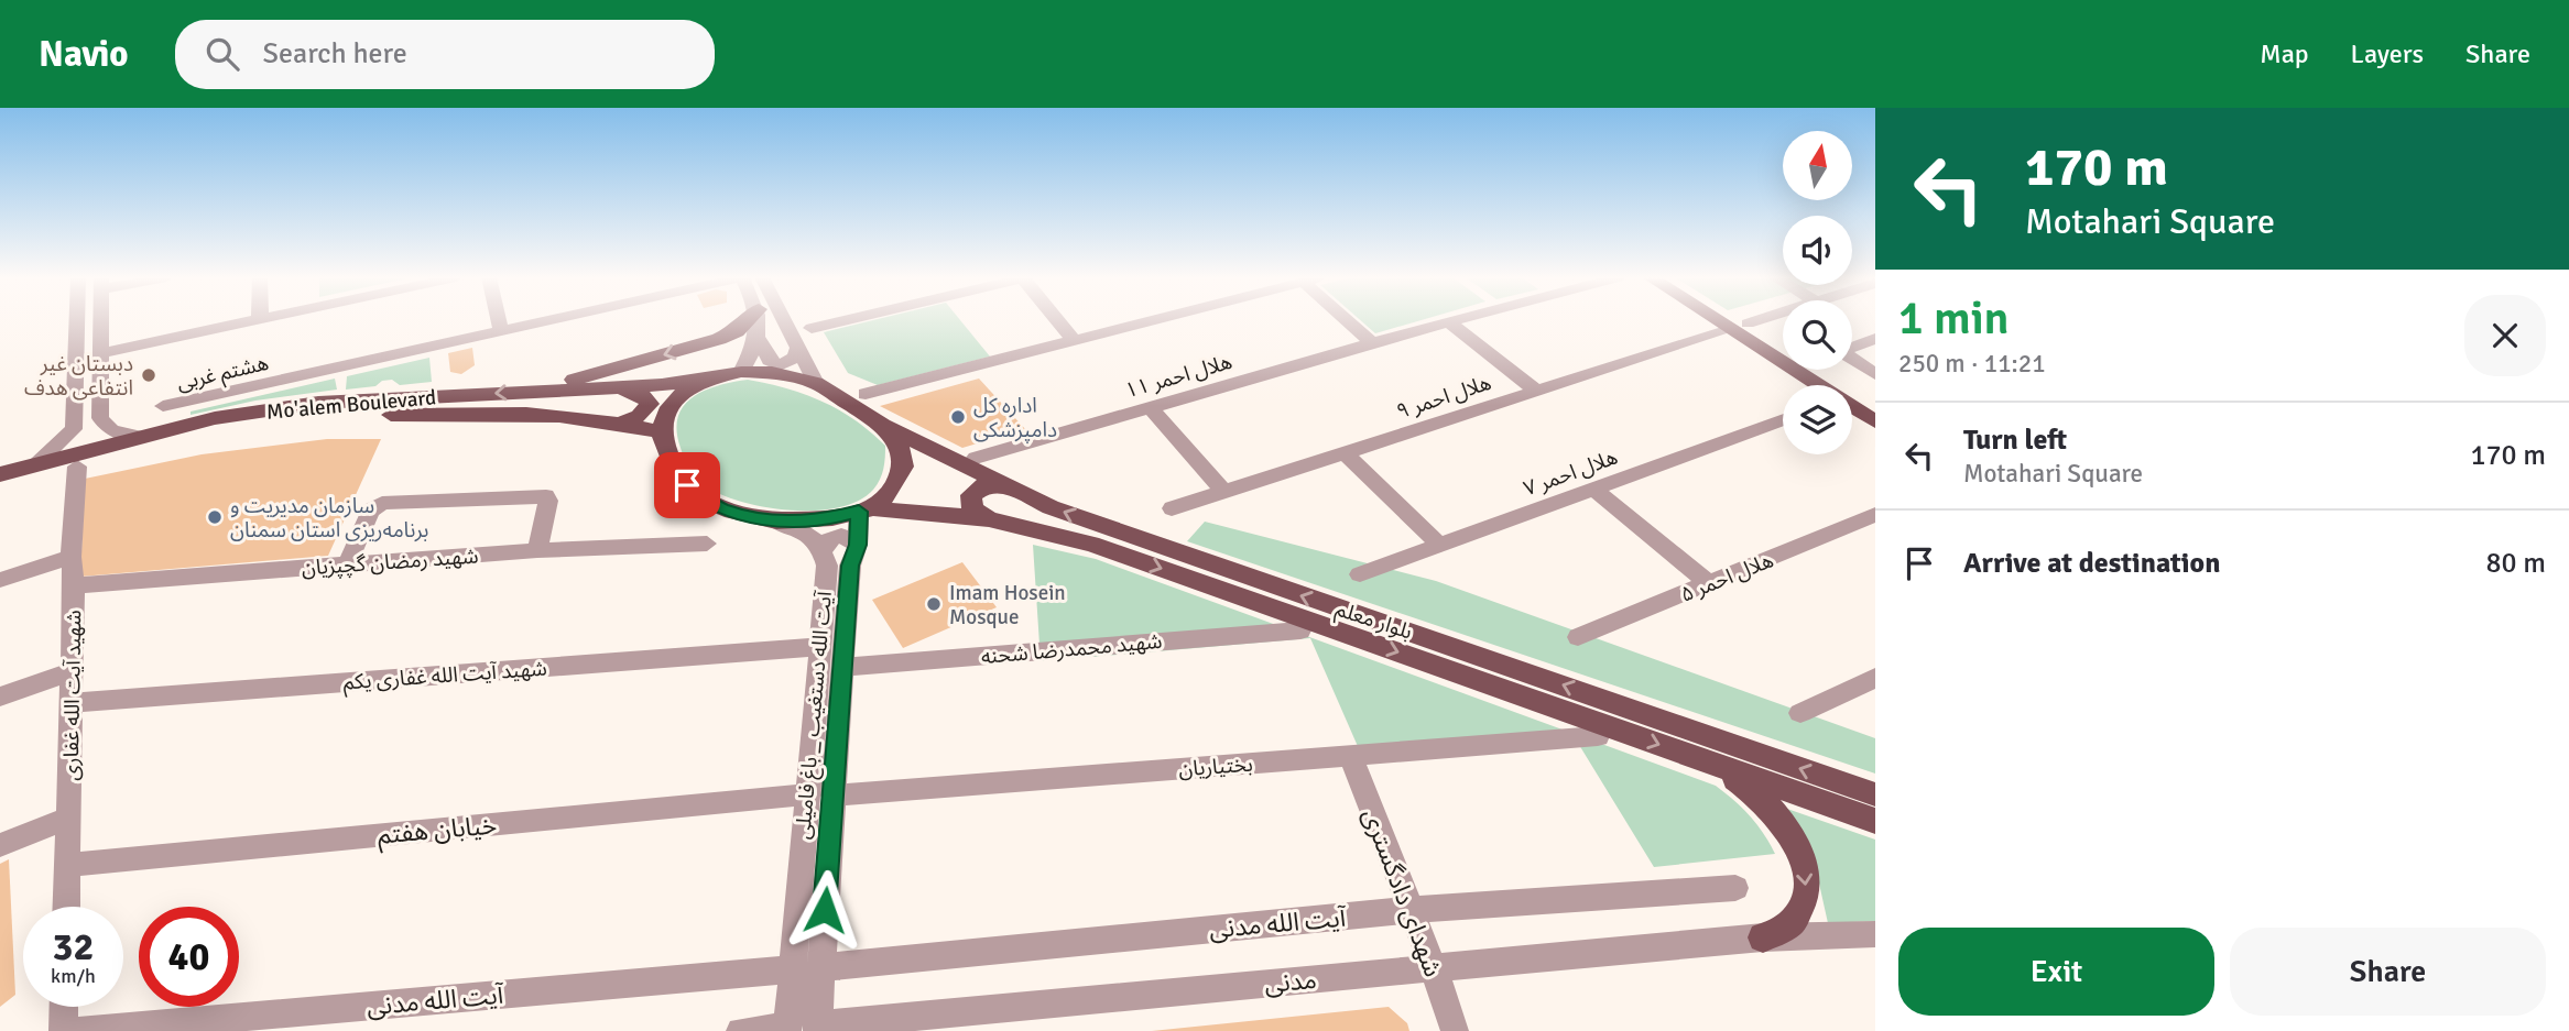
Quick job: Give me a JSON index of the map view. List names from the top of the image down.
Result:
{
  "streets": {
    "main road": ["Mo'alem Boulevard", "بلوار معلم"],
    "street": [
      "هشتم غربی",
      "هلال احمر ۱۱",
      "هلال احمر ۹",
      "هلال احمر ۷",
      "شهید رمضان گچپزیان",
      "هلال احمر ۵",
      "شهید محمدرضا شحنه",
      "شهید آیت الله غفاری یکم",
      "شهید آیت الله غفاری",
      "آیت الله دستغیب _ باغ فامیلی",
      "بختیاریان",
      "خیابان هفتم",
      "شهدای دادگستری",
      "آیت الله مدنی",
      "مدنی"
    ]
  },
  "crossings": [
    ["Mo'alem Boulevard", "بلوار معلم"],
    ["Mo'alem Boulevard", "شهید آیت الله غفاری"],
    ["Mo'alem Boulevard", "آیت الله دستغیب _ باغ فامیلی"],
    ["شهید رمضان گچپزیان", "شهید آیت الله غفاری"],
    ["بلوار معلم", "آیت الله دستغیب _ باغ فامیلی"],
    ["شهید محمدرضا شحنه", "آیت الله دستغیب _ باغ فامیلی"],
    ["شهید آیت الله غفاری یکم", "شهید آیت الله غفاری"],
    ["شهید آیت الله غفاری یکم", "آیت الله دستغیب _ باغ فامیلی"],
    ["شهید آیت الله غفاری", "خیابان هفتم"],
    ["آیت الله دستغیب _ باغ فامیلی", "بختیاریان"],
    ["آیت الله دستغیب _ باغ فامیلی", "خیابان هفتم"],
    ["آیت الله دستغیب _ باغ فامیلی", "آیت الله مدنی"],
    ["آیت الله دستغیب _ باغ فامیلی", "مدنی"],
    ["بختیاریان", "شهدای دادگستری"],
    ["شهدای دادگستری", "آیت الله مدنی"],
    ["شهدای دادگستری", "مدنی"]
  ],
  "places": [
    "دبستان غیر انتفاعی هدف",
    "اداره کل دامپزشکی",
    "سازمان مدیریت و برنامه‌ریزی استان سمنان",
    "Imam Hosein Mosque"
  ],
  "north": "top",
  "page": {
    "header": "Navio",
    "search": "Search here",
    "nav": ["Map", "Layers", "Share"],
    "turn": ["170 m", "Motahari Square"],
    "heading": ["1 min", "250 m · 11:21"],
    "list": [
      {
        "name": "Turn left",
        "note": "Motahari Square",
        "value": "170 m"
      },
      {
        "name": "Arrive at destination",
        "value": "80 m"
      }
    ],
    "speed": "32 km/h",
    "limit": "40",
    "buttons": ["Exit", "Share"]
  }
}
